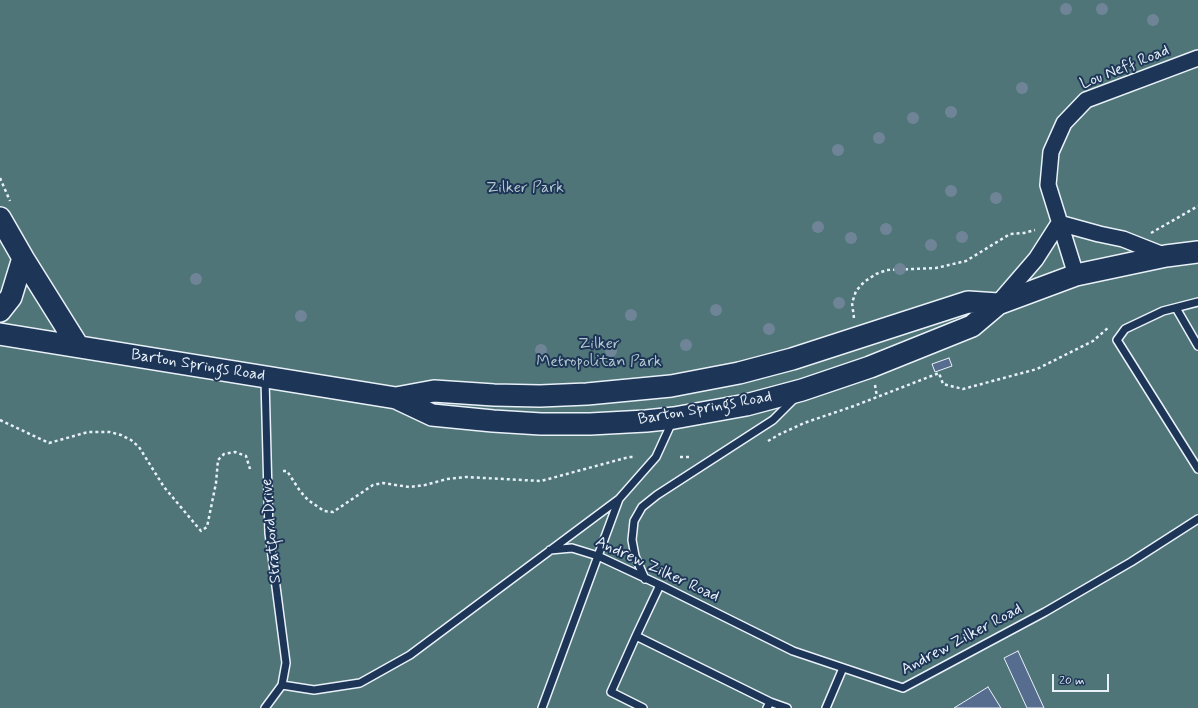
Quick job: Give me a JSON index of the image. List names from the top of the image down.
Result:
{
  "streets": {
    "main road": ["Barton Springs Road"],
    "street": ["Lou Neff Road"],
    "lane": ["Stratford Drive", "Andrew Zilker Road"]
  },
  "crossings": [
    ["Lou Neff Road", "Barton Springs Road"],
    ["Barton Springs Road", "Stratford Drive"],
    ["Stratford Drive", "Andrew Zilker Road"]
  ],
  "parks": ["Zilker Park", "Zilker Metropolitan Park"],
  "scale_bar": "20 m"
}
